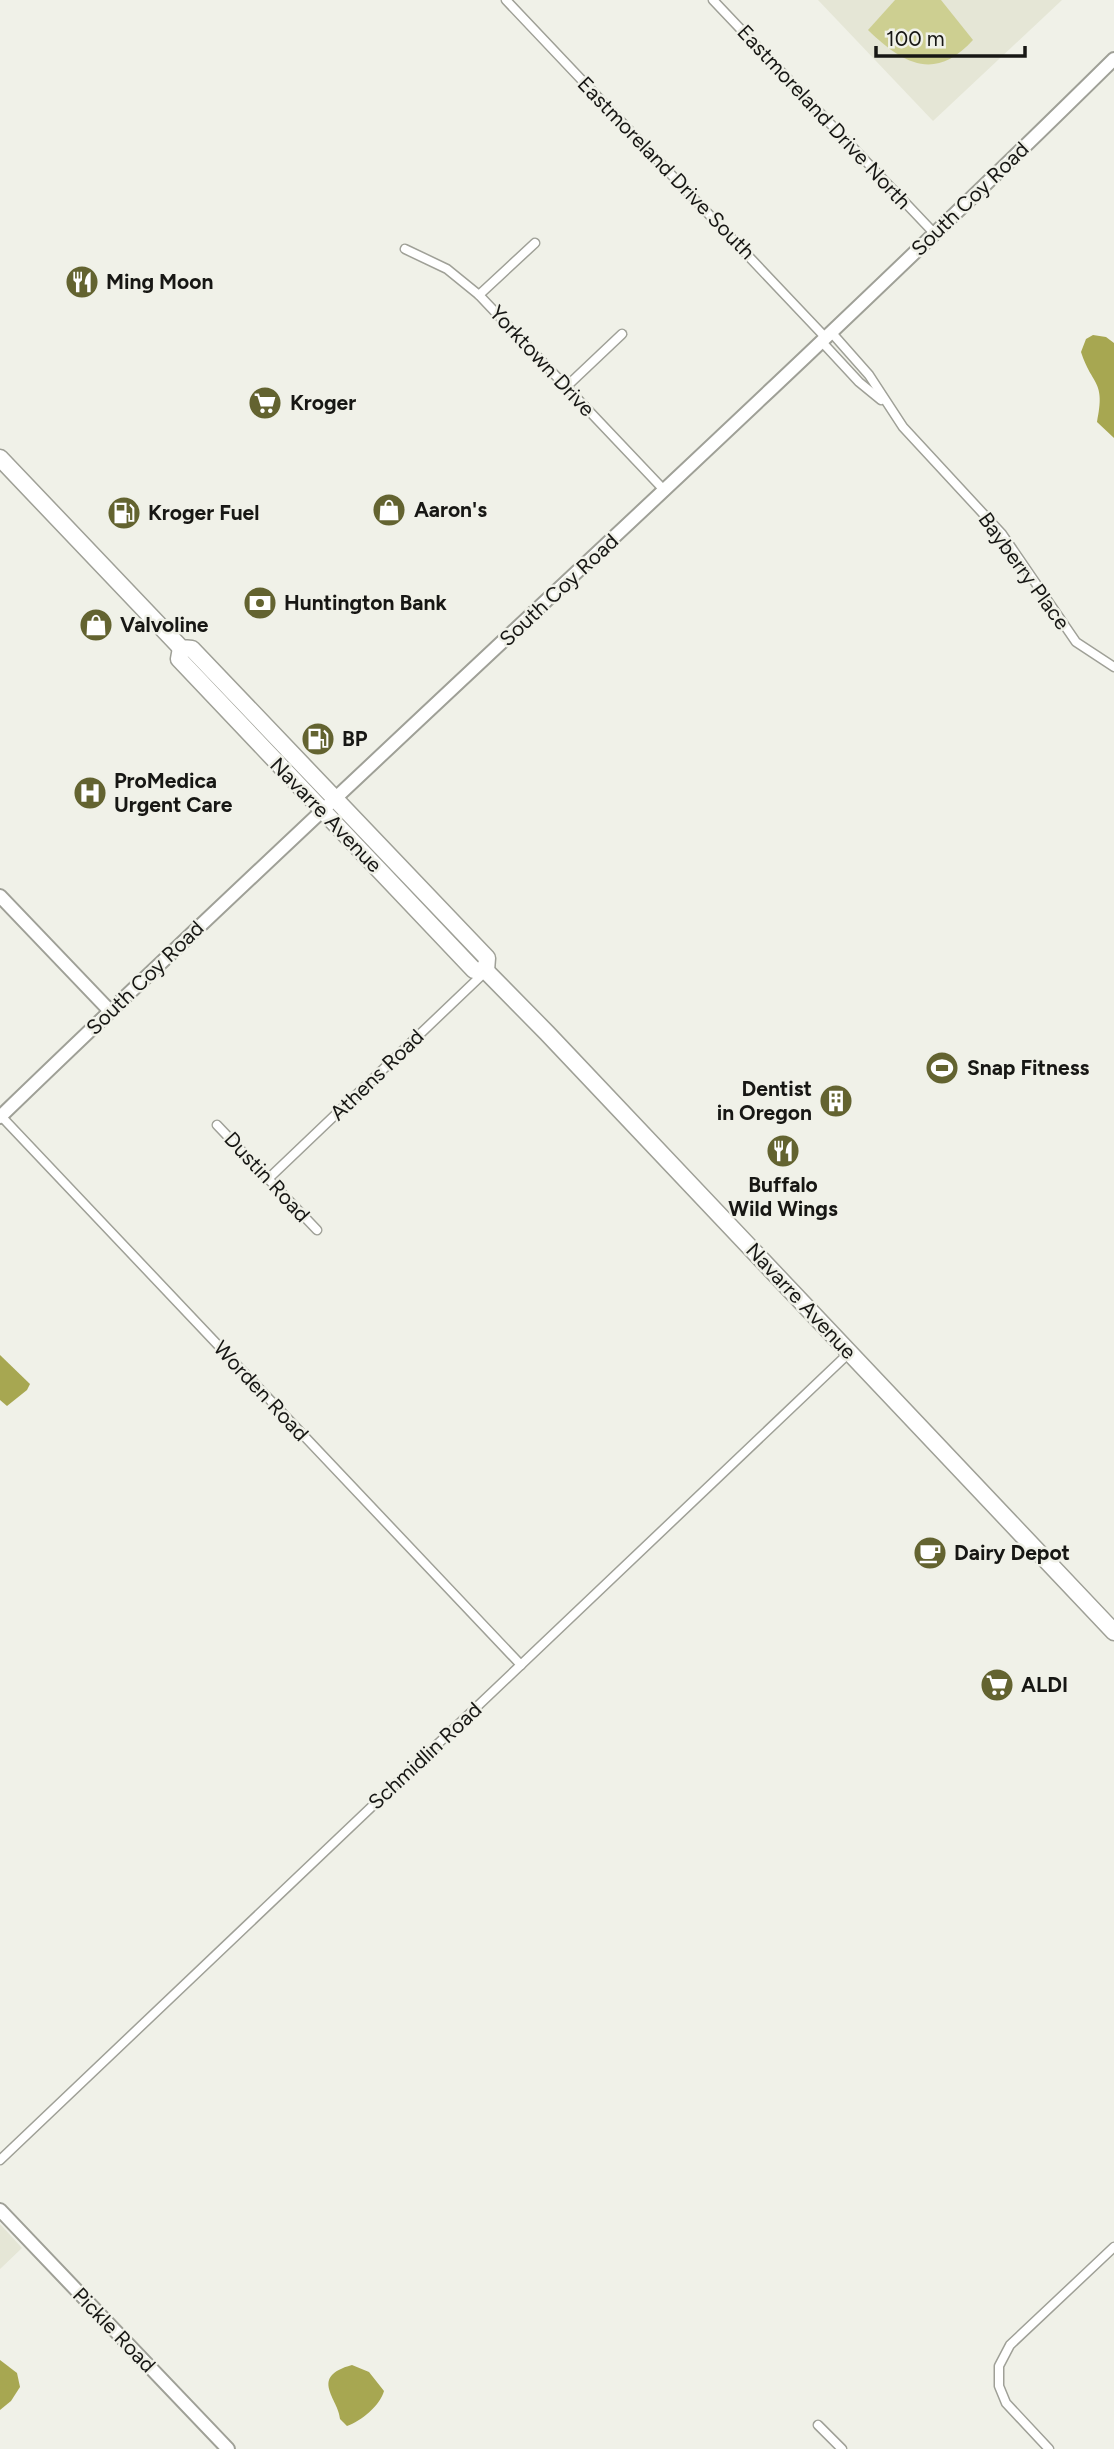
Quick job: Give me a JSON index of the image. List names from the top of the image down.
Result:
{
  "streets": {
    "highway": ["Navarre Avenue"],
    "street": [
      "Eastmoreland Drive North",
      "Eastmoreland Drive South",
      "South Coy Road",
      "Yorktown Drive",
      "Bayberry Place",
      "Athens Road",
      "Dustin Road",
      "Worden Road",
      "Schmidlin Road",
      "Pickle Road"
    ]
  },
  "crossings": [
    ["Eastmoreland Drive North", "South Coy Road"],
    ["Eastmoreland Drive South", "South Coy Road"],
    ["Eastmoreland Drive South", "Bayberry Place"],
    ["South Coy Road", "Yorktown Drive"],
    ["South Coy Road", "Bayberry Place"],
    ["South Coy Road", "Navarre Avenue"],
    ["South Coy Road", "Worden Road"],
    ["Navarre Avenue", "Athens Road"],
    ["Navarre Avenue", "Schmidlin Road"],
    ["Athens Road", "Dustin Road"],
    ["Worden Road", "Schmidlin Road"]
  ],
  "places": {
    "restaurant": ["Ming Moon", "Buffalo Wild Wings"],
    "supermarket": ["Kroger", "ALDI"],
    "shop": ["Aaron's", "Valvoline"],
    "fuel station": ["Kroger Fuel", "BP"],
    "bank": ["Huntington Bank"],
    "hospital": ["ProMedica Urgent Care"],
    "sports": ["Snap Fitness"],
    "building": ["Dentist in Oregon"],
    "cafe": ["Dairy Depot"]
  },
  "scale_bar": "100 m"
}
